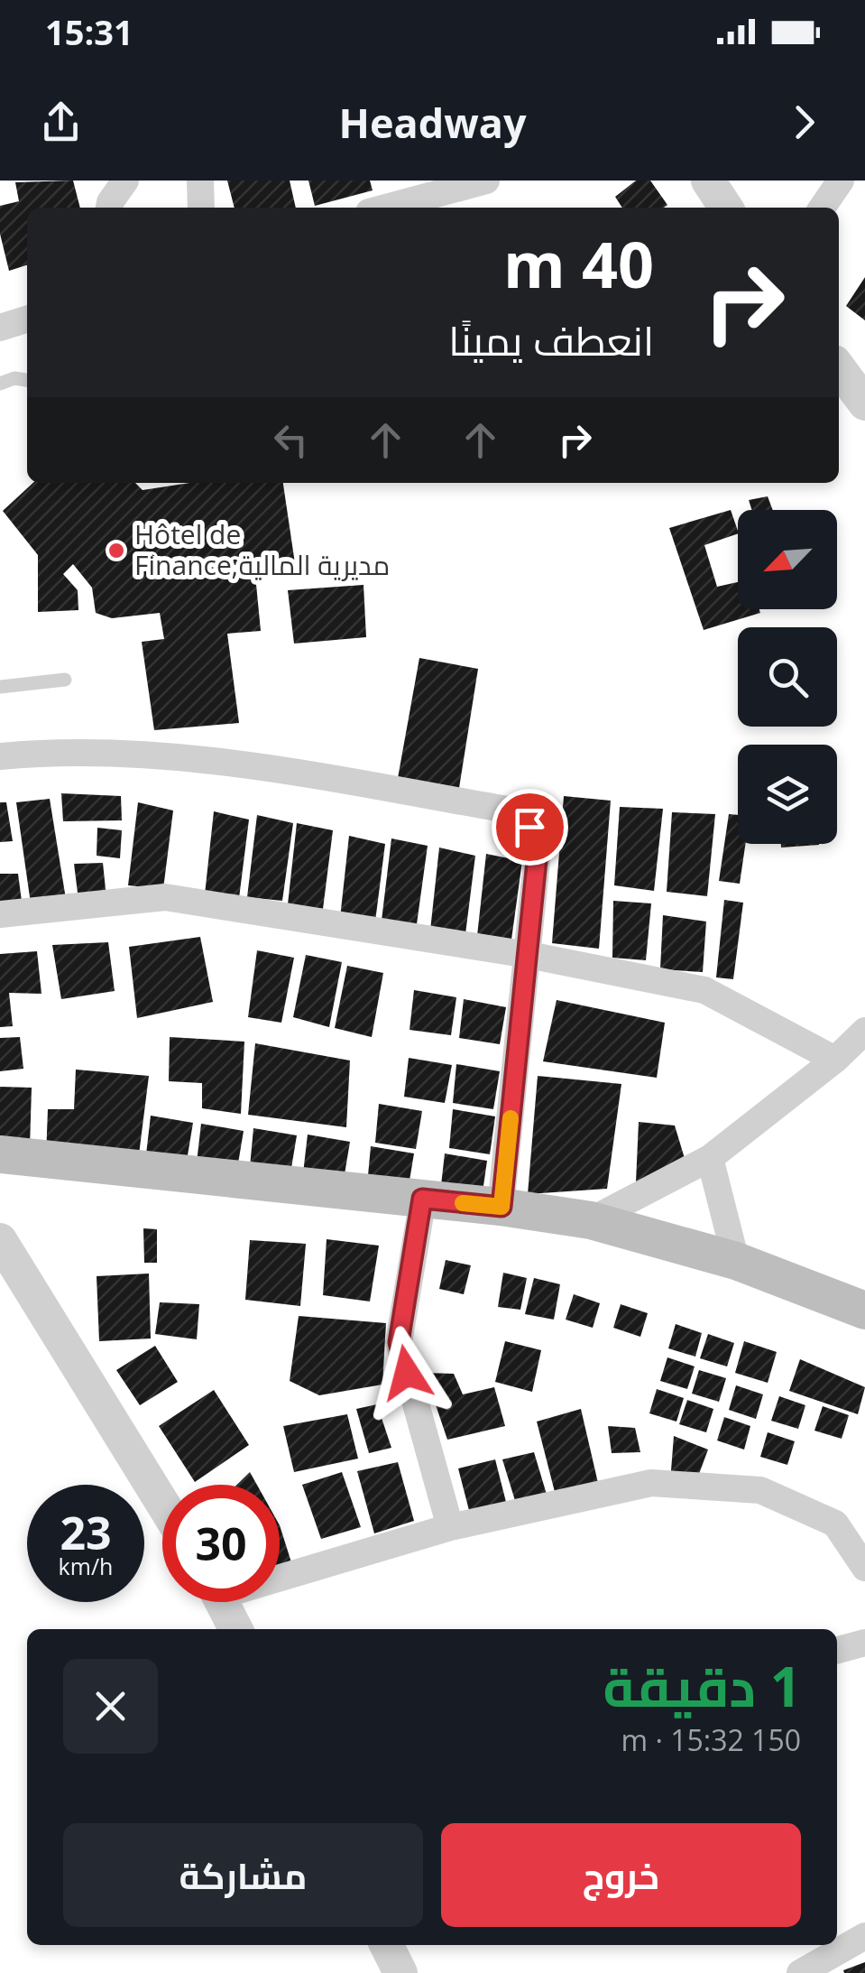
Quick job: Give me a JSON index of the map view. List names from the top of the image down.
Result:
{
  "places": ["Hôtel de Finance;مديرية المالية"],
  "north": "bottom left",
  "page": {
    "status": "15:31",
    "header": "Headway",
    "turn": ["40 m", "انعطف يمينًا"],
    "speed": "23 km/h",
    "limit": "30",
    "heading": ["1 دقيقة", "150 m · 15:32"],
    "buttons": ["خروج", "مشاركة"]
  }
}
